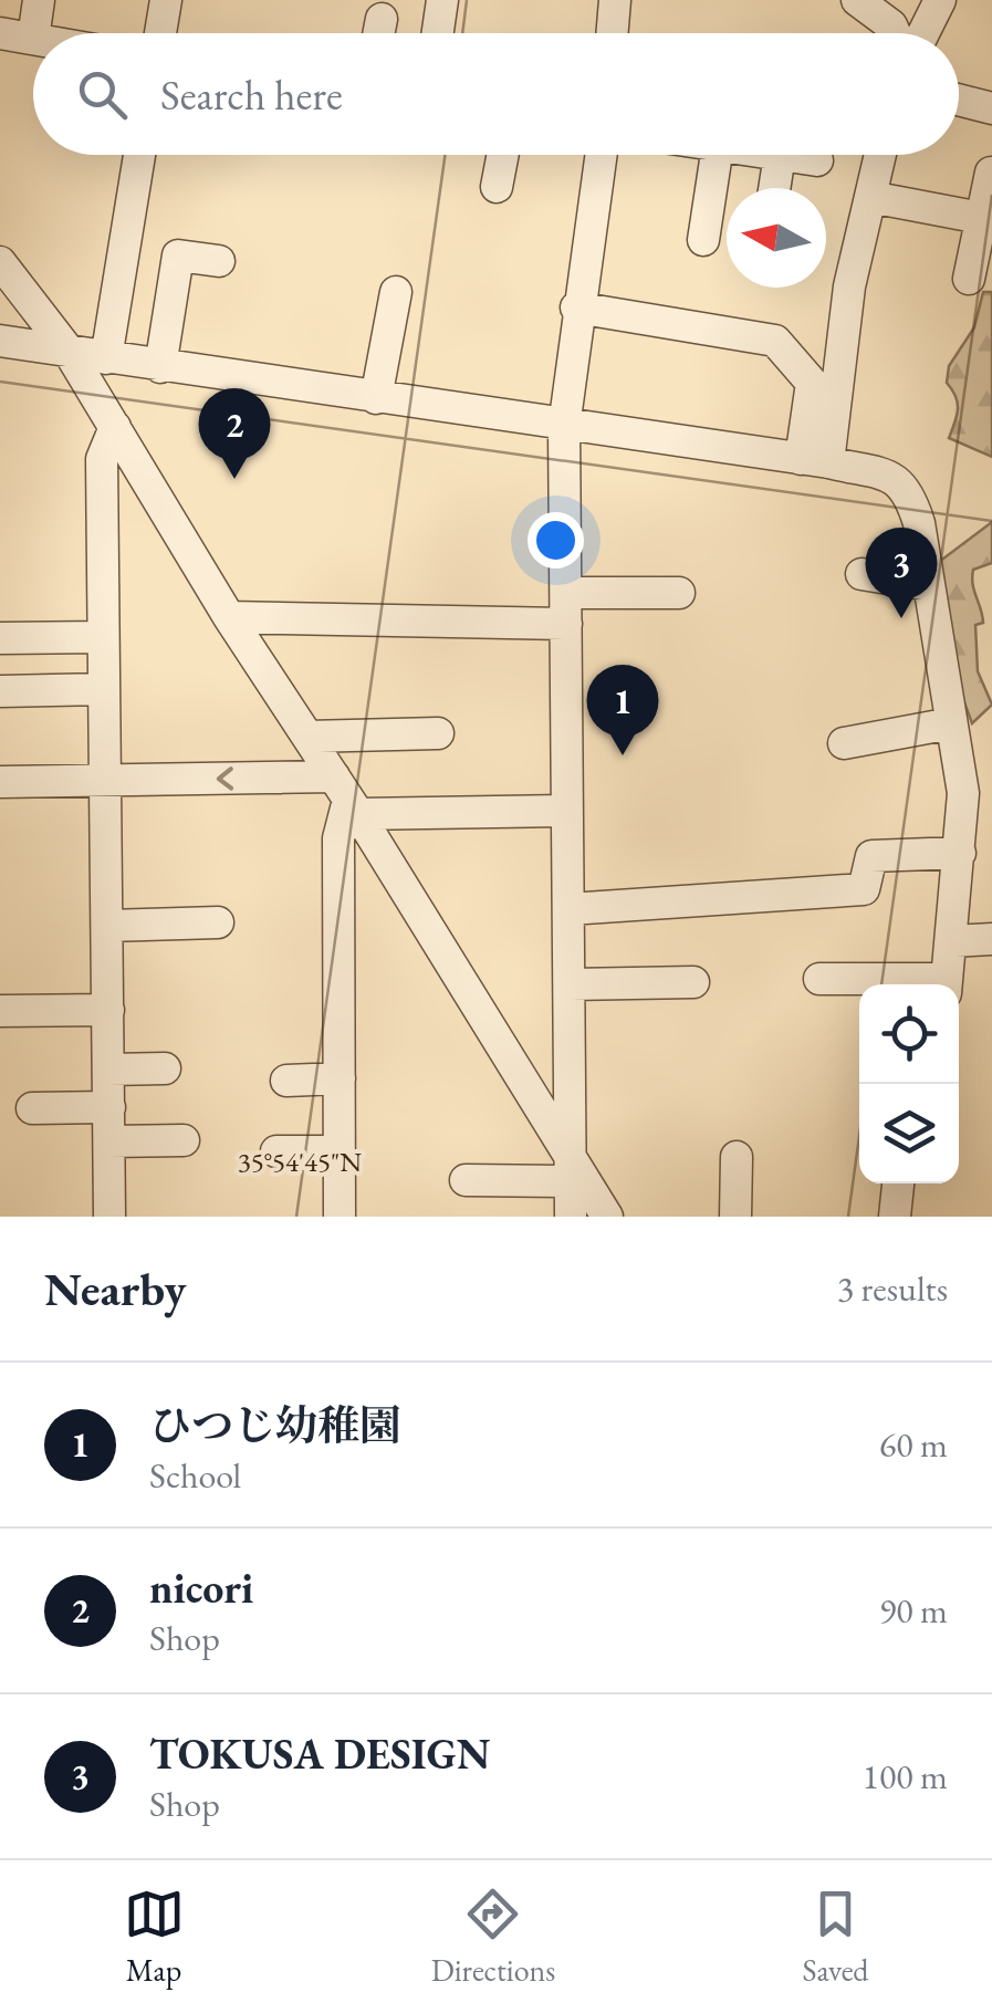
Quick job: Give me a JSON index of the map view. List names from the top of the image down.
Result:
{
  "north": "left",
  "page": {
    "search": "Search here",
    "pins": ["2", "3", "1"],
    "heading": ["Nearby", "3 results"],
    "list": [
      {
        "mark": "1",
        "name": "ひつじ幼稚園",
        "note": "School",
        "value": "60 m"
      },
      {
        "mark": "2",
        "name": "nicori",
        "note": "Shop",
        "value": "90 m"
      },
      {
        "mark": "3",
        "name": "TOKUSA DESIGN",
        "note": "Shop",
        "value": "100 m"
      }
    ],
    "nav": ["Map", "Directions", "Saved"]
  },
  "coordinates": ["35°54'45\"N"]
}
